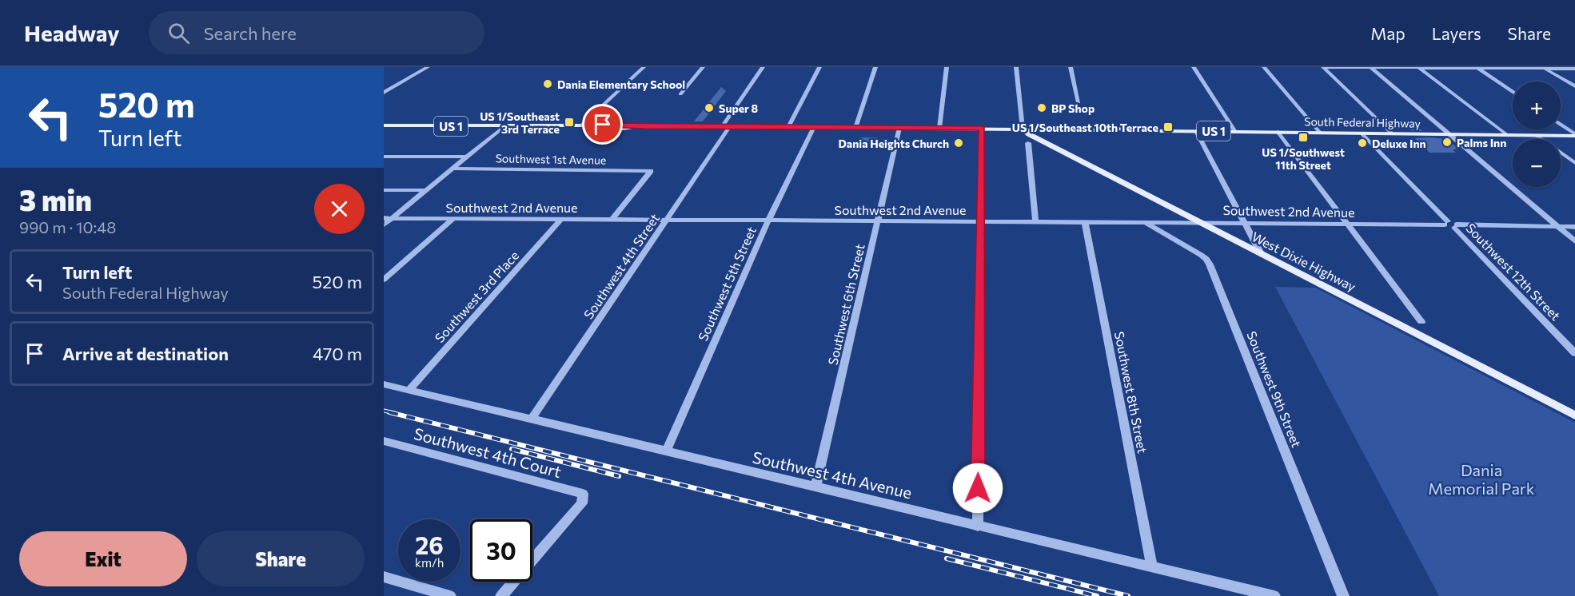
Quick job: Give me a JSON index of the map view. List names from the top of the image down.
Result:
{
  "streets": {
    "main road": ["South Federal Highway", "US 1", "West Dixie Highway"],
    "street": [
      "Southwest 1st Avenue",
      "Southwest 2nd Avenue",
      "Southwest 4th Street",
      "Southwest 12th Street",
      "Southwest 5th Street",
      "Southwest 3rd Place",
      "Southwest 6th Street",
      "Southwest 9th Street",
      "Southwest 8th Street",
      "Southwest 4th Court",
      "Southwest 4th Avenue"
    ]
  },
  "crossings": [
    ["South Federal Highway", "West Dixie Highway"],
    ["South Federal Highway", "Southwest 4th Street"],
    ["South Federal Highway", "Southwest 12th Street"],
    ["South Federal Highway", "Southwest 5th Street"],
    ["South Federal Highway", "Southwest 6th Street"],
    ["Southwest 1st Avenue", "Southwest 2nd Avenue"],
    ["Southwest 2nd Avenue", "West Dixie Highway"],
    ["Southwest 2nd Avenue", "Southwest 4th Street"],
    ["Southwest 2nd Avenue", "Southwest 12th Street"],
    ["Southwest 2nd Avenue", "Southwest 5th Street"],
    ["Southwest 2nd Avenue", "Southwest 3rd Place"],
    ["Southwest 2nd Avenue", "Southwest 6th Street"],
    ["Southwest 2nd Avenue", "Southwest 9th Street"],
    ["Southwest 2nd Avenue", "Southwest 8th Street"],
    ["Southwest 4th Street", "Southwest 4th Avenue"],
    ["Southwest 5th Street", "Southwest 4th Avenue"],
    ["Southwest 3rd Place", "Southwest 4th Avenue"],
    ["Southwest 6th Street", "Southwest 4th Avenue"],
    ["Southwest 8th Street", "Southwest 4th Avenue"]
  ],
  "parks": ["Dania Memorial Park"],
  "places": {
    "other": [
      "Dania Elementary School",
      "Super 8",
      "BP Shop",
      "Palms Inn",
      "Dania Heights Church",
      "Deluxe Inn"
    ],
    "transit": ["US 1/Southeast 3rd Terrace", "US 1/Southeast 10th Terrace", "US 1/Southwest 11th Street"]
  },
  "page": {
    "header": "Headway",
    "search": "Search here",
    "nav": ["Map", "Layers", "Share"],
    "turn": ["520 m", "Turn left"],
    "map_buttons": ["+", "−"],
    "heading": ["3 min", "990 m · 10:48"],
    "list": [
      {
        "name": "Turn left",
        "note": "South Federal Highway",
        "value": "520 m"
      },
      {
        "name": "Arrive at destination",
        "value": "470 m"
      }
    ],
    "speed": "26 km/h",
    "limit": "30",
    "buttons": ["Exit", "Share"]
  }
}
